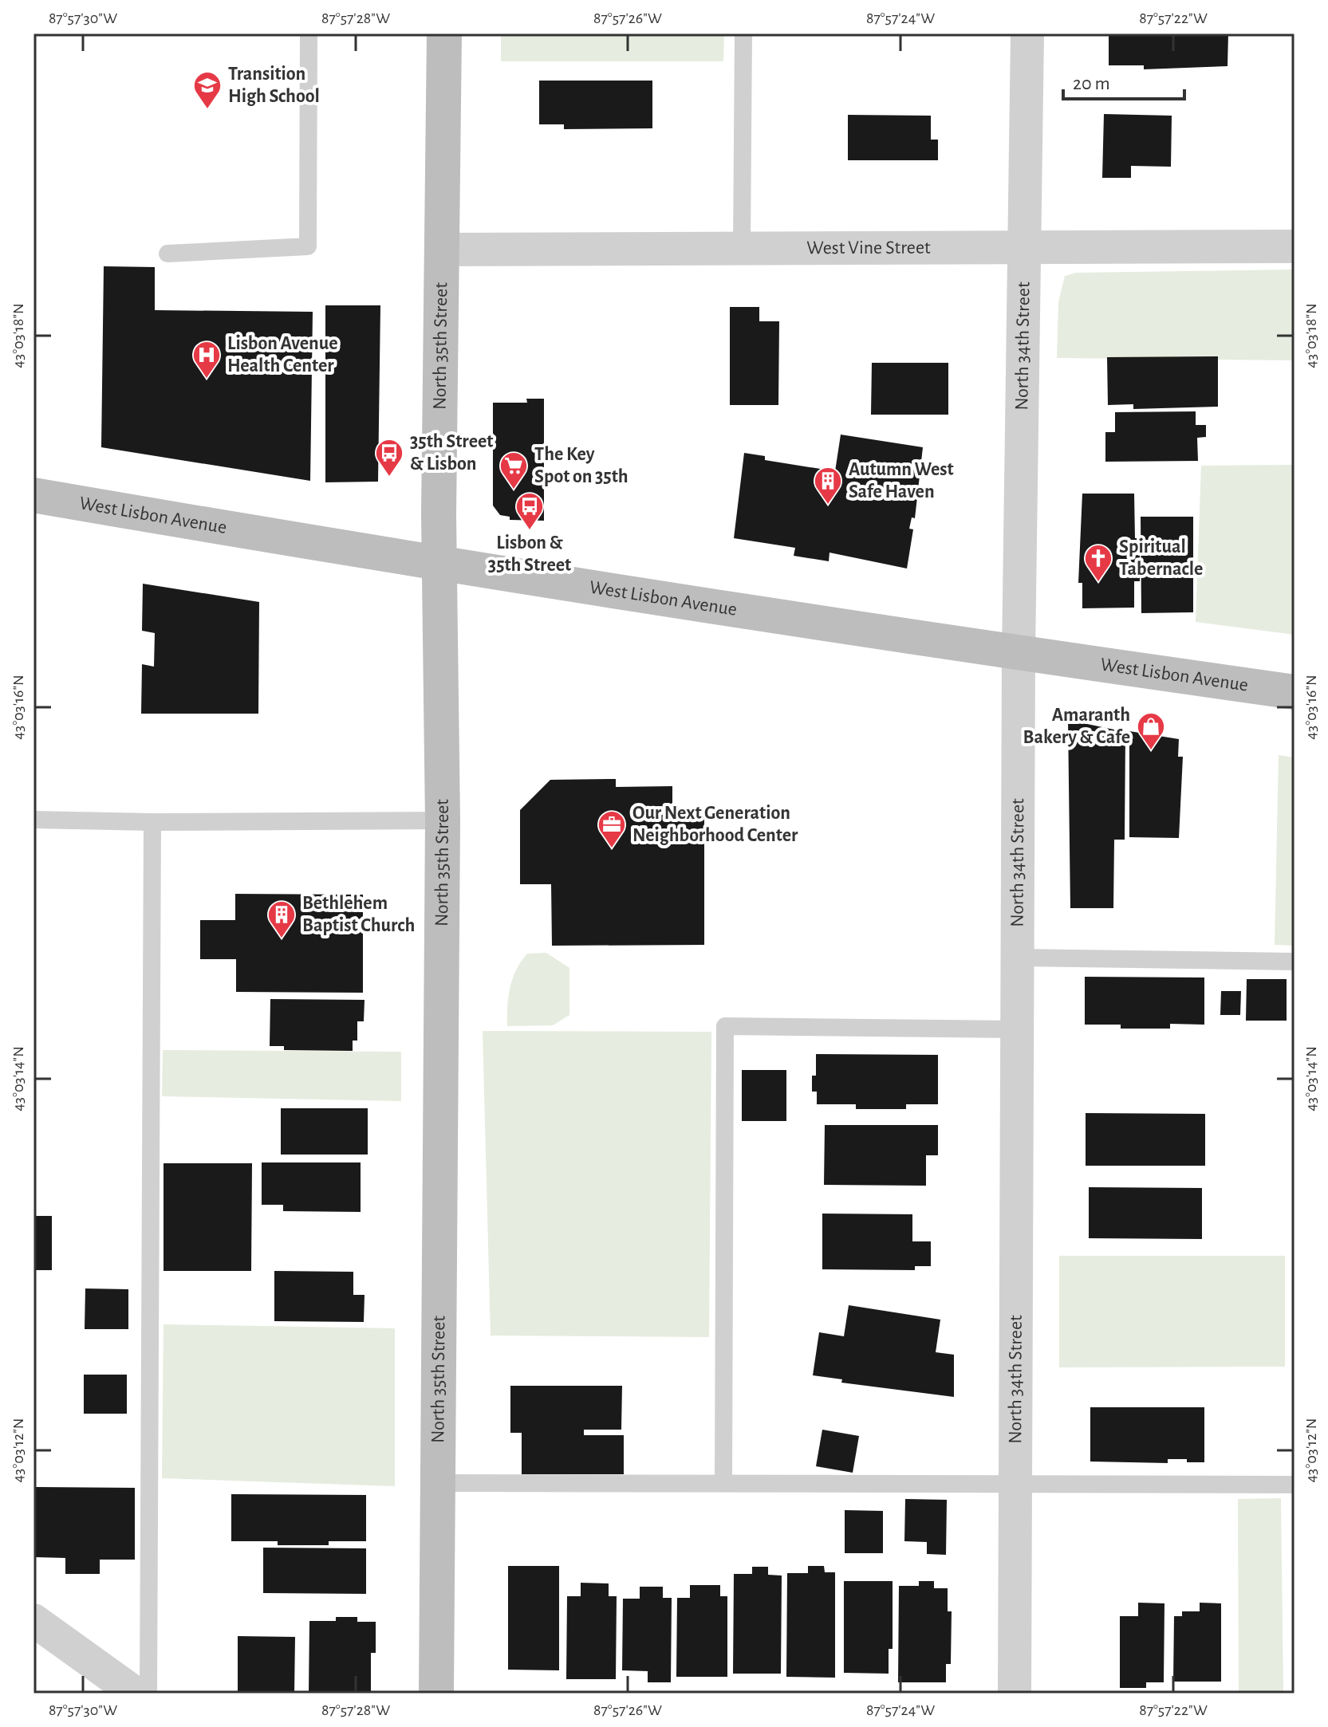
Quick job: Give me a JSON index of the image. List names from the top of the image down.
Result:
{
  "streets": {
    "main road": ["North 35th Street", "West Lisbon Avenue"],
    "street": ["West Vine Street", "North 34th Street"]
  },
  "crossings": [
    ["West Vine Street", "North 35th Street"],
    ["West Vine Street", "North 34th Street"],
    ["North 35th Street", "West Lisbon Avenue"],
    ["North 34th Street", "West Lisbon Avenue"]
  ],
  "places": {
    "school or university": ["Transition High School"],
    "hospital": ["Lisbon Avenue Health Center"],
    "bus stop": ["35th Street & Lisbon", "Lisbon & 35th Street"],
    "supermarket": ["The Key Spot on 35th"],
    "building": ["Autumn West Safe Haven", "Bethlehem Baptist Church"],
    "church": ["Spiritual Tabernacle"],
    "shop": ["Amaranth Bakery & Cafe"],
    "office": ["Our Next Generation Neighborhood Center"]
  },
  "scale_bar": "20 m",
  "coordinates": [
    "87°57'30\"W",
    "87°57'28\"W",
    "87°57'26\"W",
    "87°57'24\"W",
    "87°57'22\"W",
    "43°03'18\"N",
    "43°03'16\"N",
    "43°03'14\"N",
    "43°03'12\"N"
  ]
}
